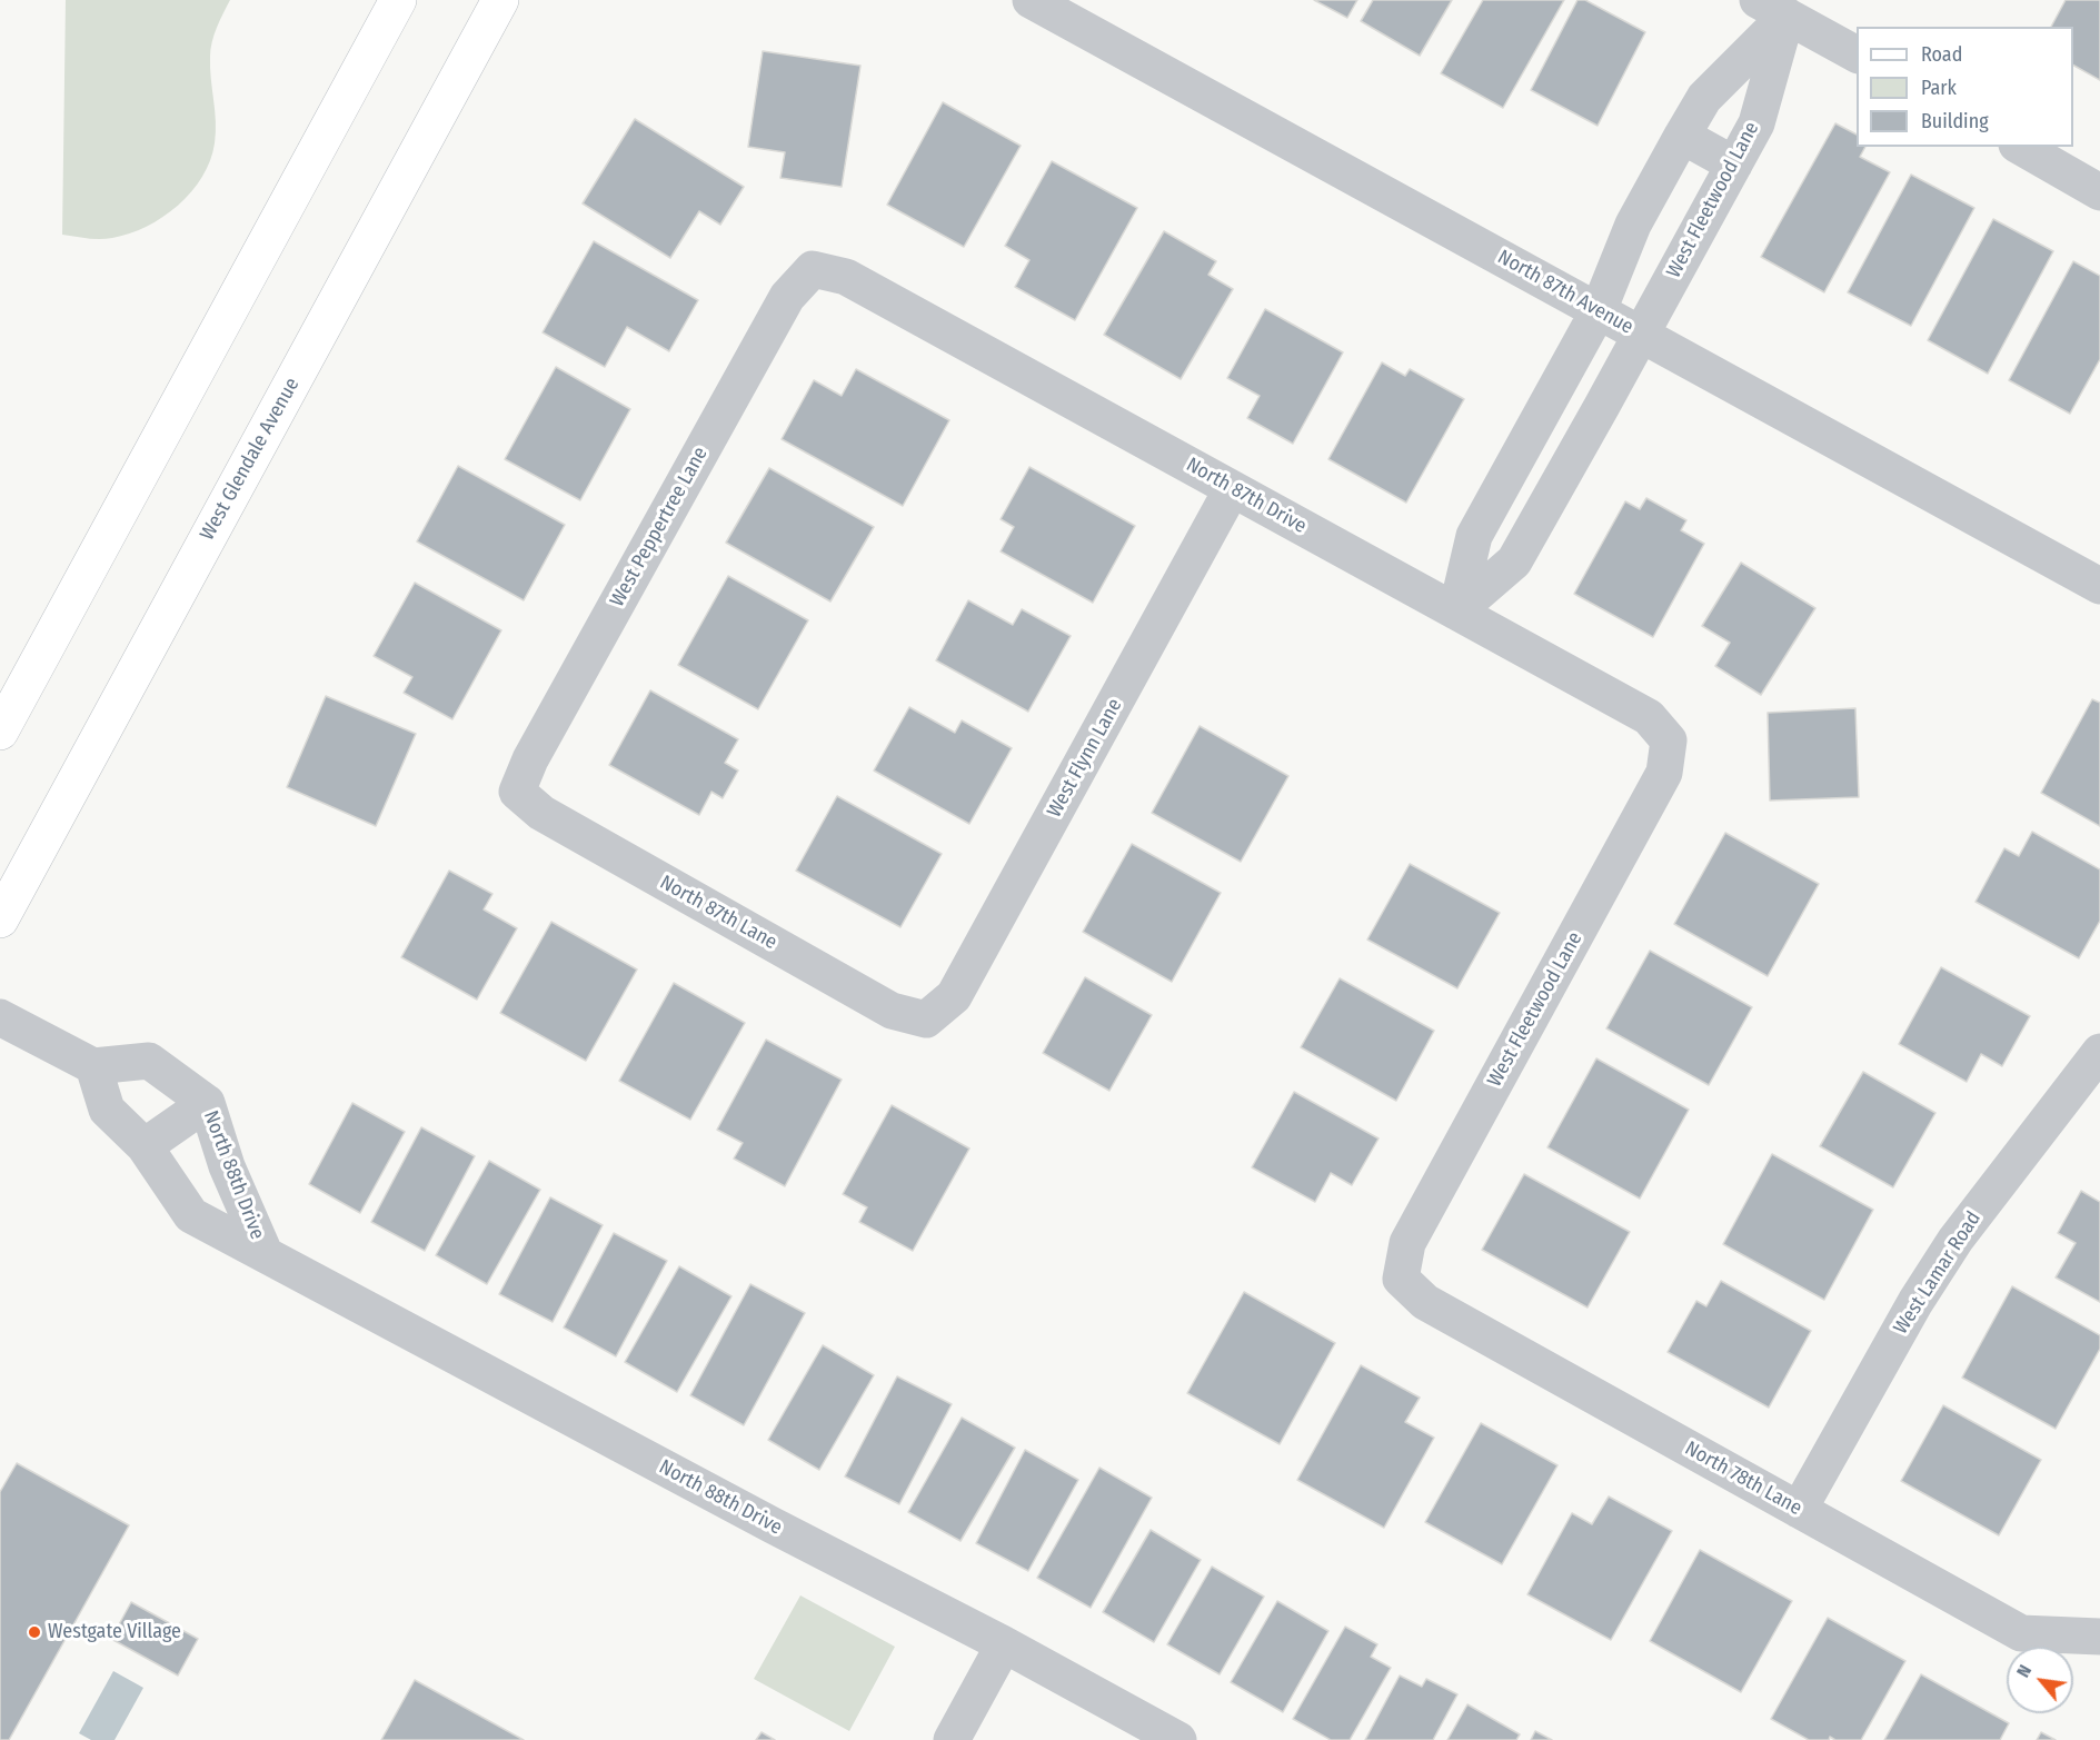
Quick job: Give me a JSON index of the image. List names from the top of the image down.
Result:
{
  "streets": {
    "main road": ["West Glendale Avenue"],
    "street": [
      "West Fleetwood Lane",
      "North 87th Avenue",
      "North 87th Drive",
      "West Peppertree Lane",
      "West Flynn Lane",
      "North 87th Lane",
      "North 88th Drive",
      "West Lamar Road",
      "North 78th Lane"
    ]
  },
  "crossings": [
    ["West Fleetwood Lane", "North 87th Avenue"],
    ["West Fleetwood Lane", "North 87th Drive"],
    ["West Fleetwood Lane", "North 78th Lane"],
    ["North 87th Drive", "West Peppertree Lane"],
    ["North 87th Drive", "West Flynn Lane"],
    ["West Peppertree Lane", "North 87th Lane"],
    ["West Flynn Lane", "North 87th Lane"],
    ["West Lamar Road", "North 78th Lane"]
  ],
  "places": ["Westgate Village"],
  "legend": ["Road", "Park", "Building"],
  "north": "top left"
}
